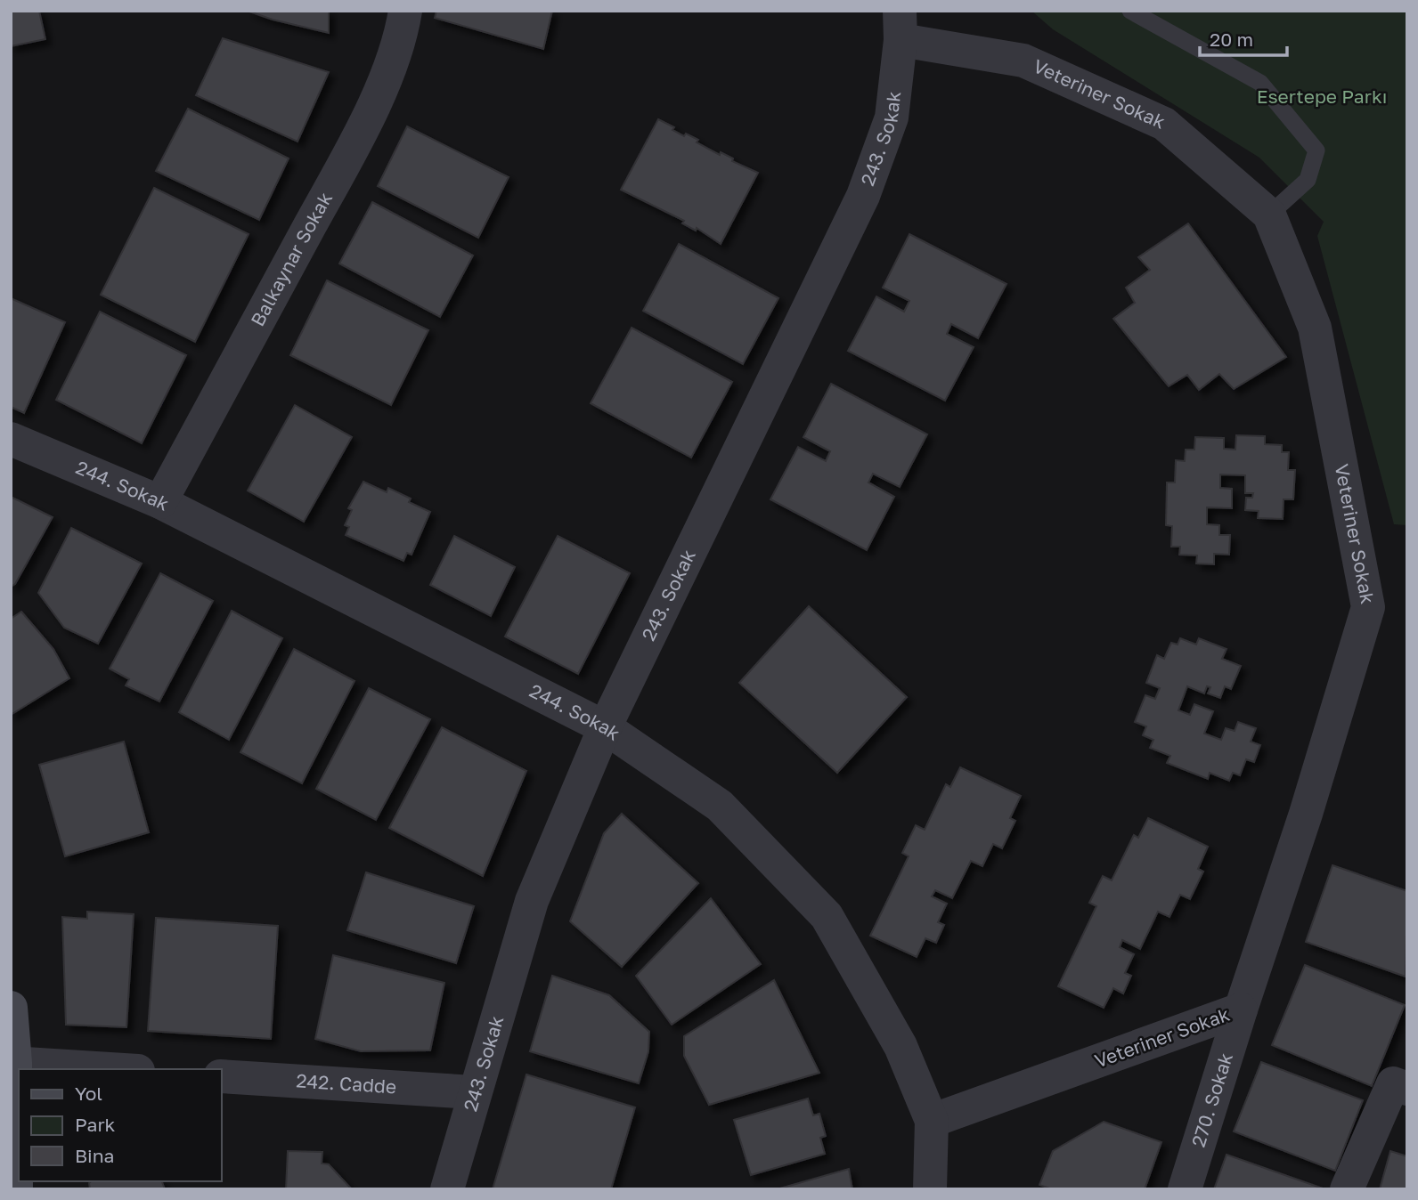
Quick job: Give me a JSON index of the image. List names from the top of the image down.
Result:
{
  "streets": {
    "street": [
      "Veteriner Sokak",
      "243. Sokak",
      "Balkaynar Sokak",
      "244. Sokak",
      "242. Cadde",
      "270. Sokak"
    ]
  },
  "crossings": [
    ["Veteriner Sokak", "243. Sokak"],
    ["Veteriner Sokak", "244. Sokak"],
    ["Veteriner Sokak", "270. Sokak"],
    ["243. Sokak", "244. Sokak"],
    ["243. Sokak", "242. Cadde"],
    ["Balkaynar Sokak", "244. Sokak"]
  ],
  "parks": ["Esertepe Parkı"],
  "legend": ["Yol", "Park", "Bina"],
  "scale_bar": "20 m"
}
